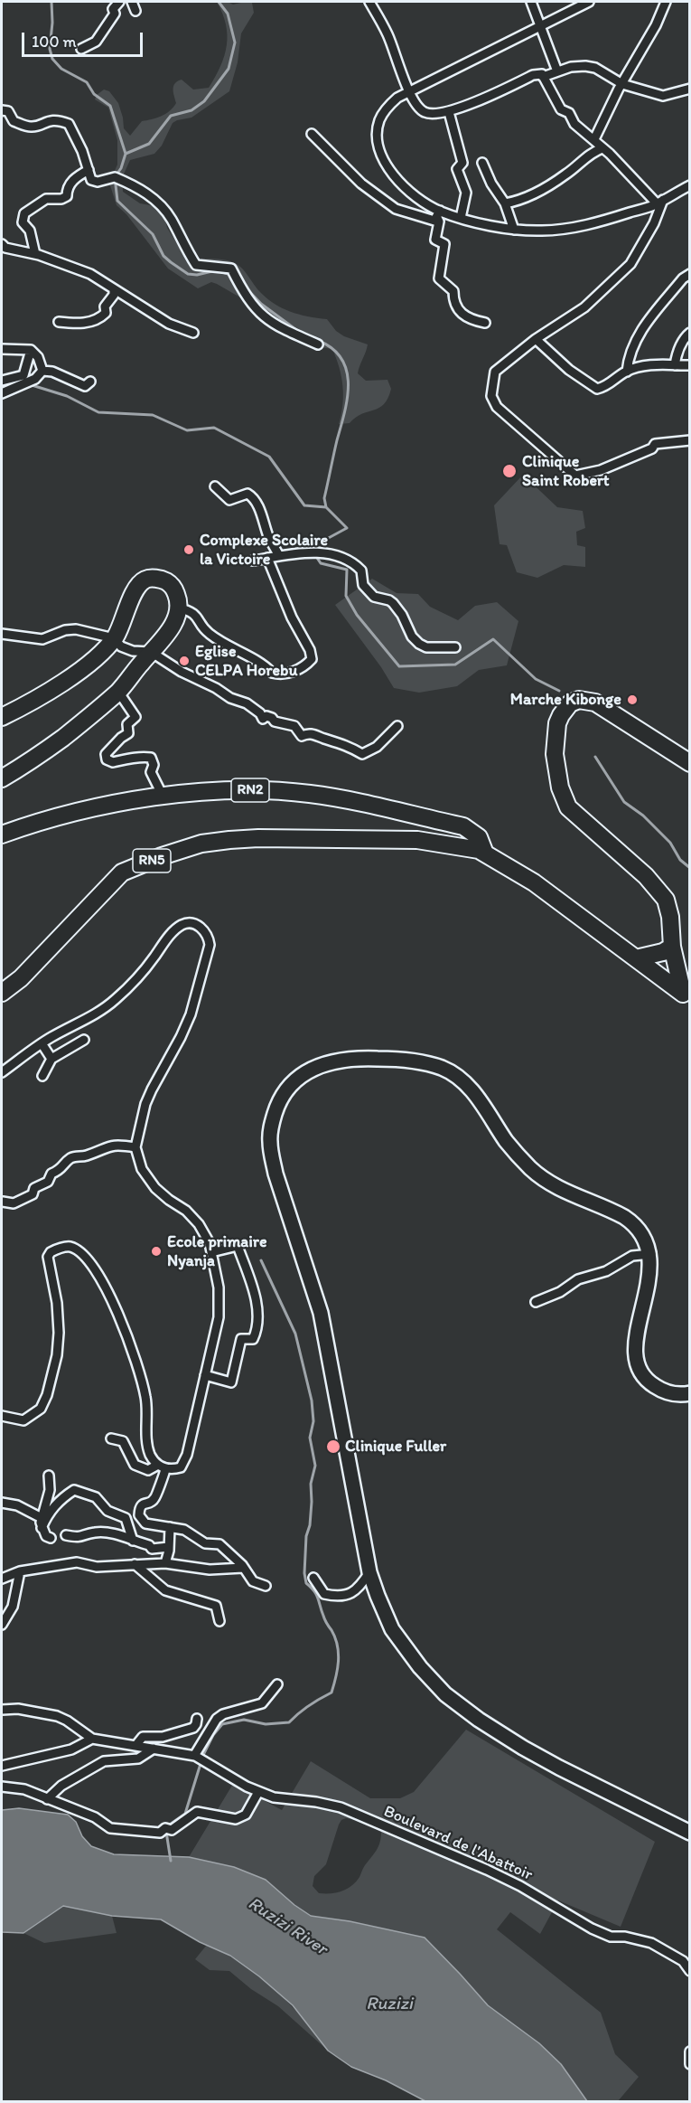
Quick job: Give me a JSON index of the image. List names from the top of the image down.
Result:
{
  "streets": {
    "highway": ["RN2", "RN5"],
    "street": ["Boulevard de l'Abattoir"]
  },
  "crossings": [
    ["RN2", "RN5"]
  ],
  "water": ["Ruzizi River", "Ruzizi"],
  "places": [
    "Clinique Saint Robert",
    "Complexe Scolaire la Victoire",
    "Eglise CELPA Horebu",
    "Marche Kibonge",
    "Ecole primaire Nyanja",
    "Clinique Fuller"
  ],
  "scale_bar": "100 m"
}
